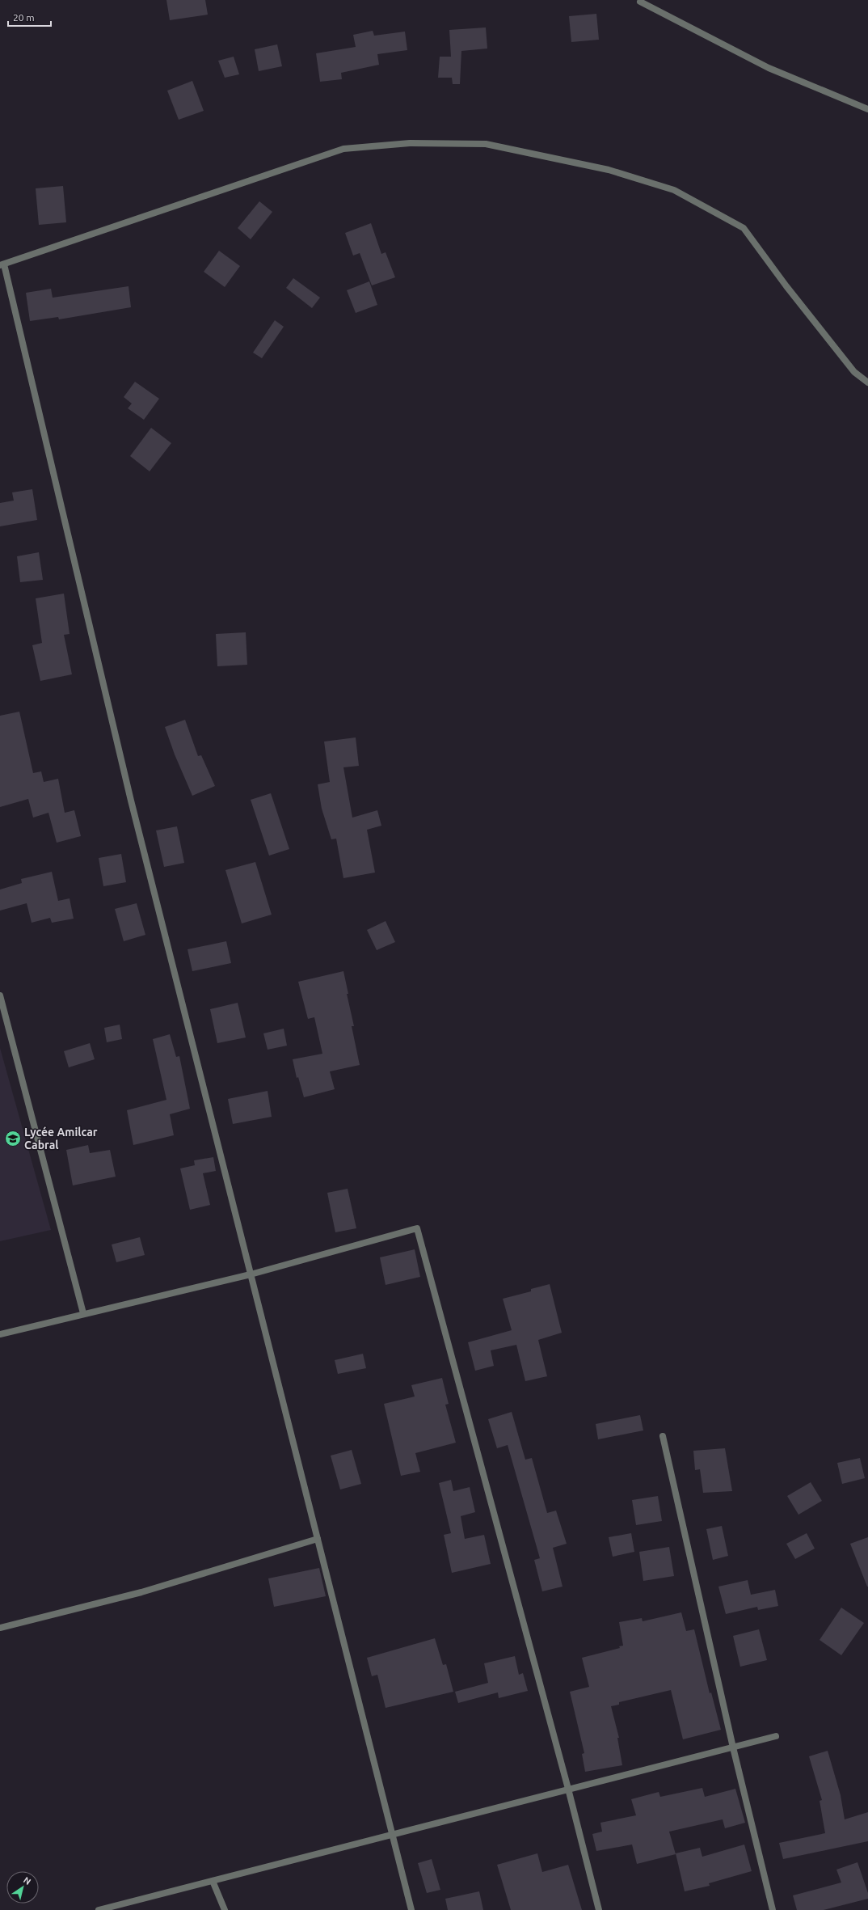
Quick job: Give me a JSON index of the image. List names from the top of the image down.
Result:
{
  "places": {
    "school or university": ["Lycée Amilcar Cabral"]
  },
  "scale_bar": "20 m",
  "north": "top right"
}
